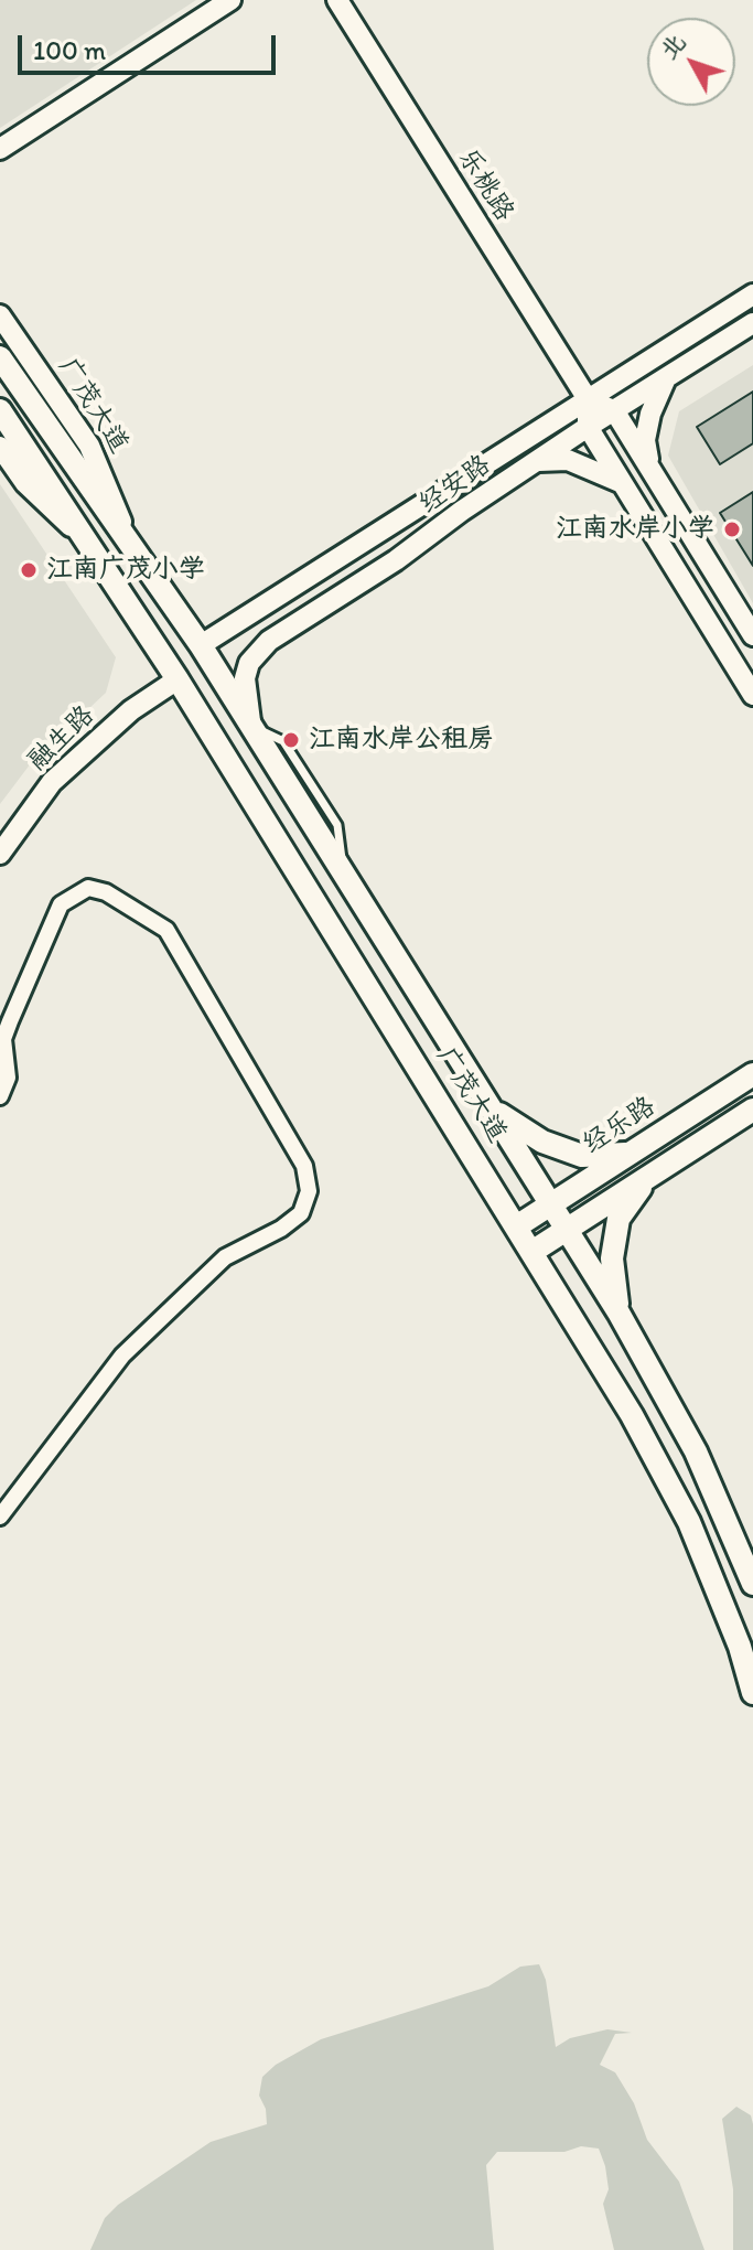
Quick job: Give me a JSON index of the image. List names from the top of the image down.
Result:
{
  "streets": {
    "main road": ["广茂大道", "经乐路"],
    "street": ["乐桃路", "经安路", "融生路"]
  },
  "crossings": [
    ["乐桃路", "经安路"],
    ["广茂大道", "经安路"],
    ["广茂大道", "融生路"],
    ["广茂大道", "经乐路"]
  ],
  "places": ["江南水岸小学", "江南广茂小学", "江南水岸公租房"],
  "scale_bar": "100 m",
  "north": "top left"
}
